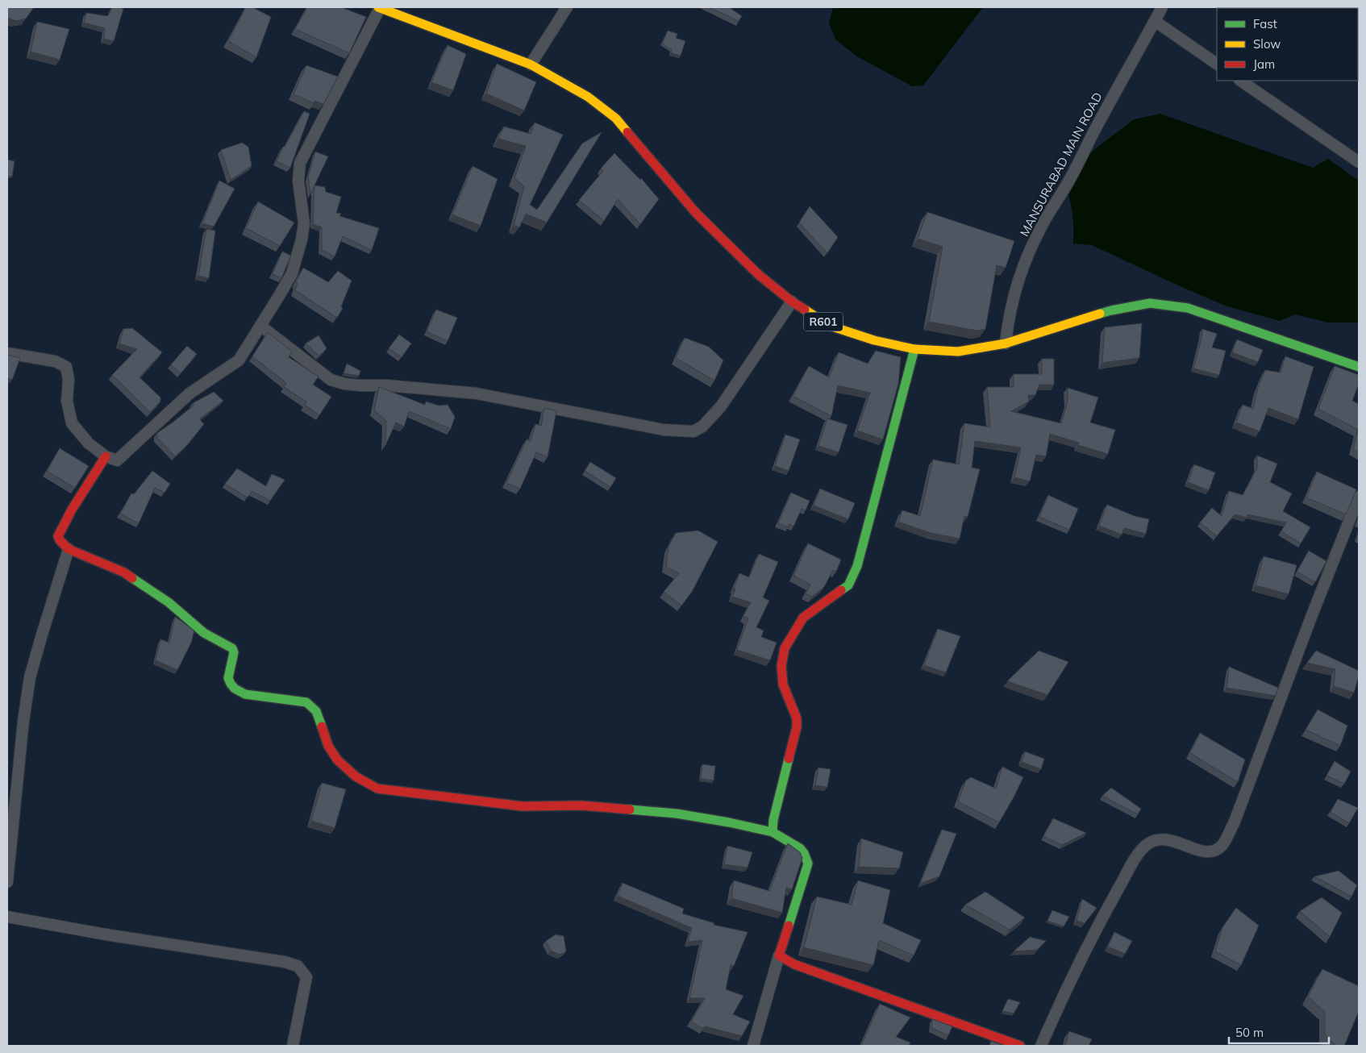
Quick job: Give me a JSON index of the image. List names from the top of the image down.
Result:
{
  "streets": {
    "street": ["MANSURABAD MAIN ROAD", "R601"]
  },
  "crossings": [
    ["MANSURABAD MAIN ROAD", "R601"]
  ],
  "legend": ["Fast", "Slow", "Jam"],
  "scale_bar": "50 m"
}
